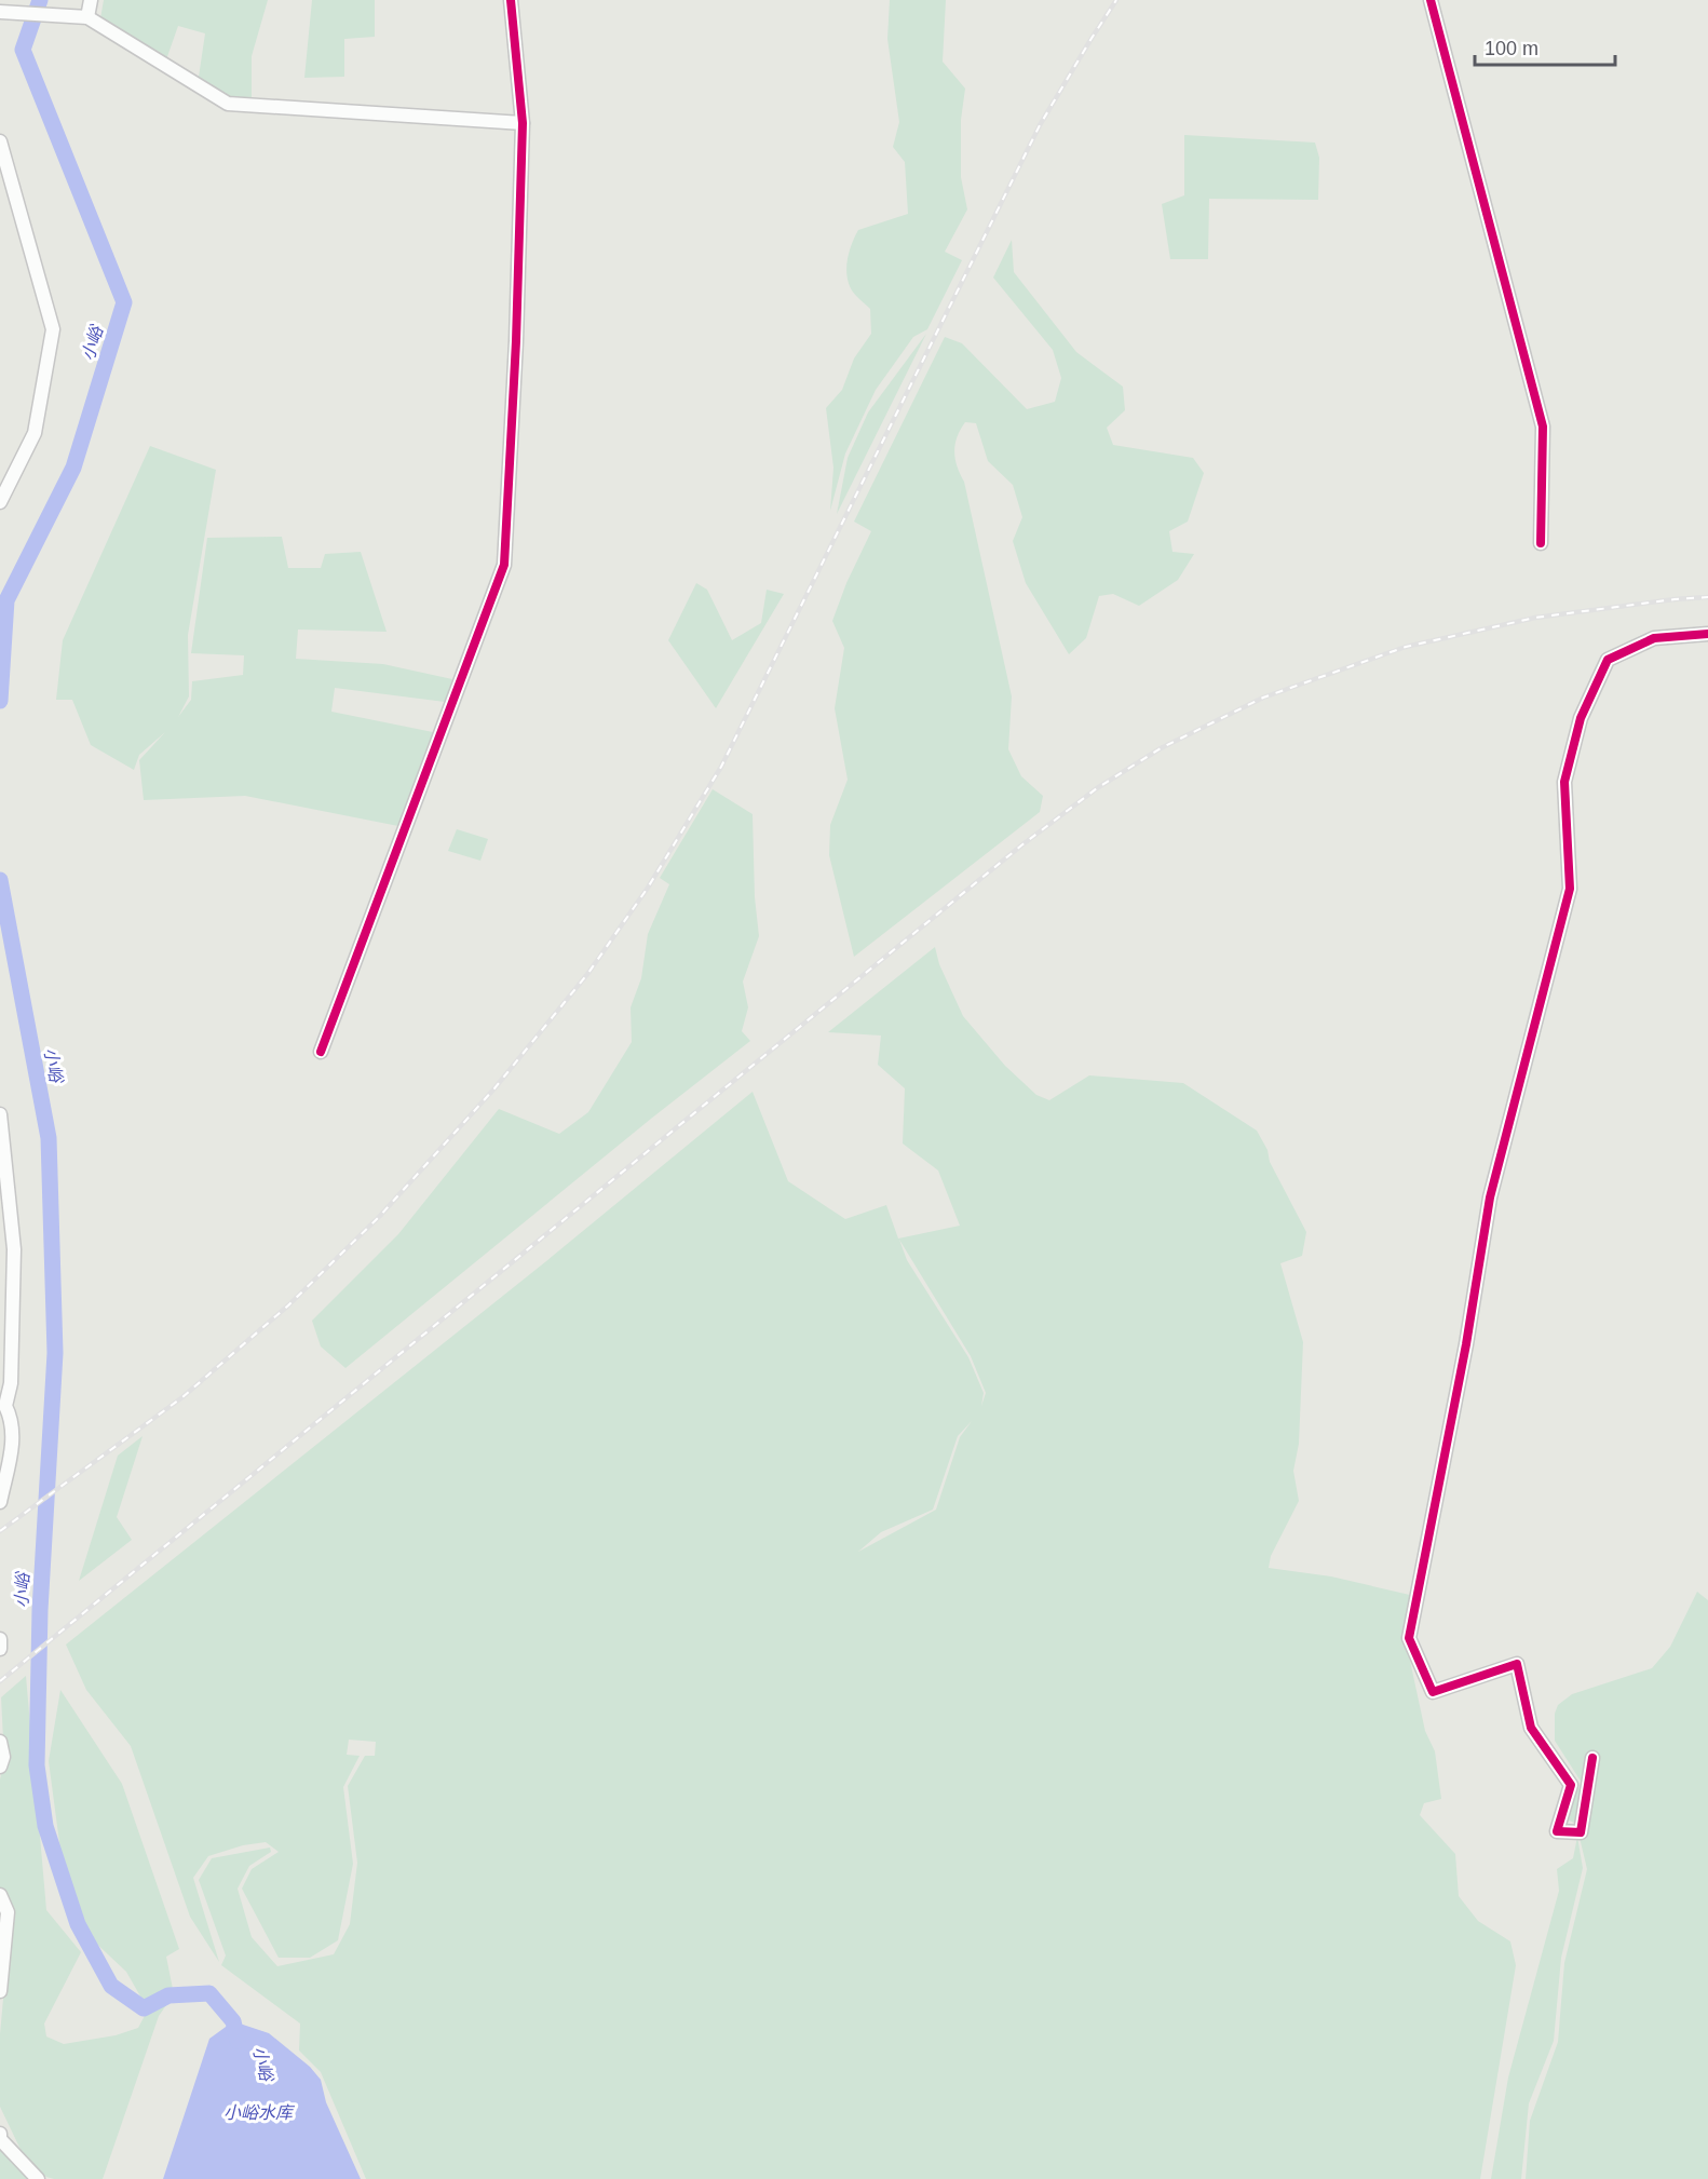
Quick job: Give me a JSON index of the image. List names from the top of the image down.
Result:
{
  "water": ["小峪", "小峪水库"],
  "scale_bar": "100 m"
}
